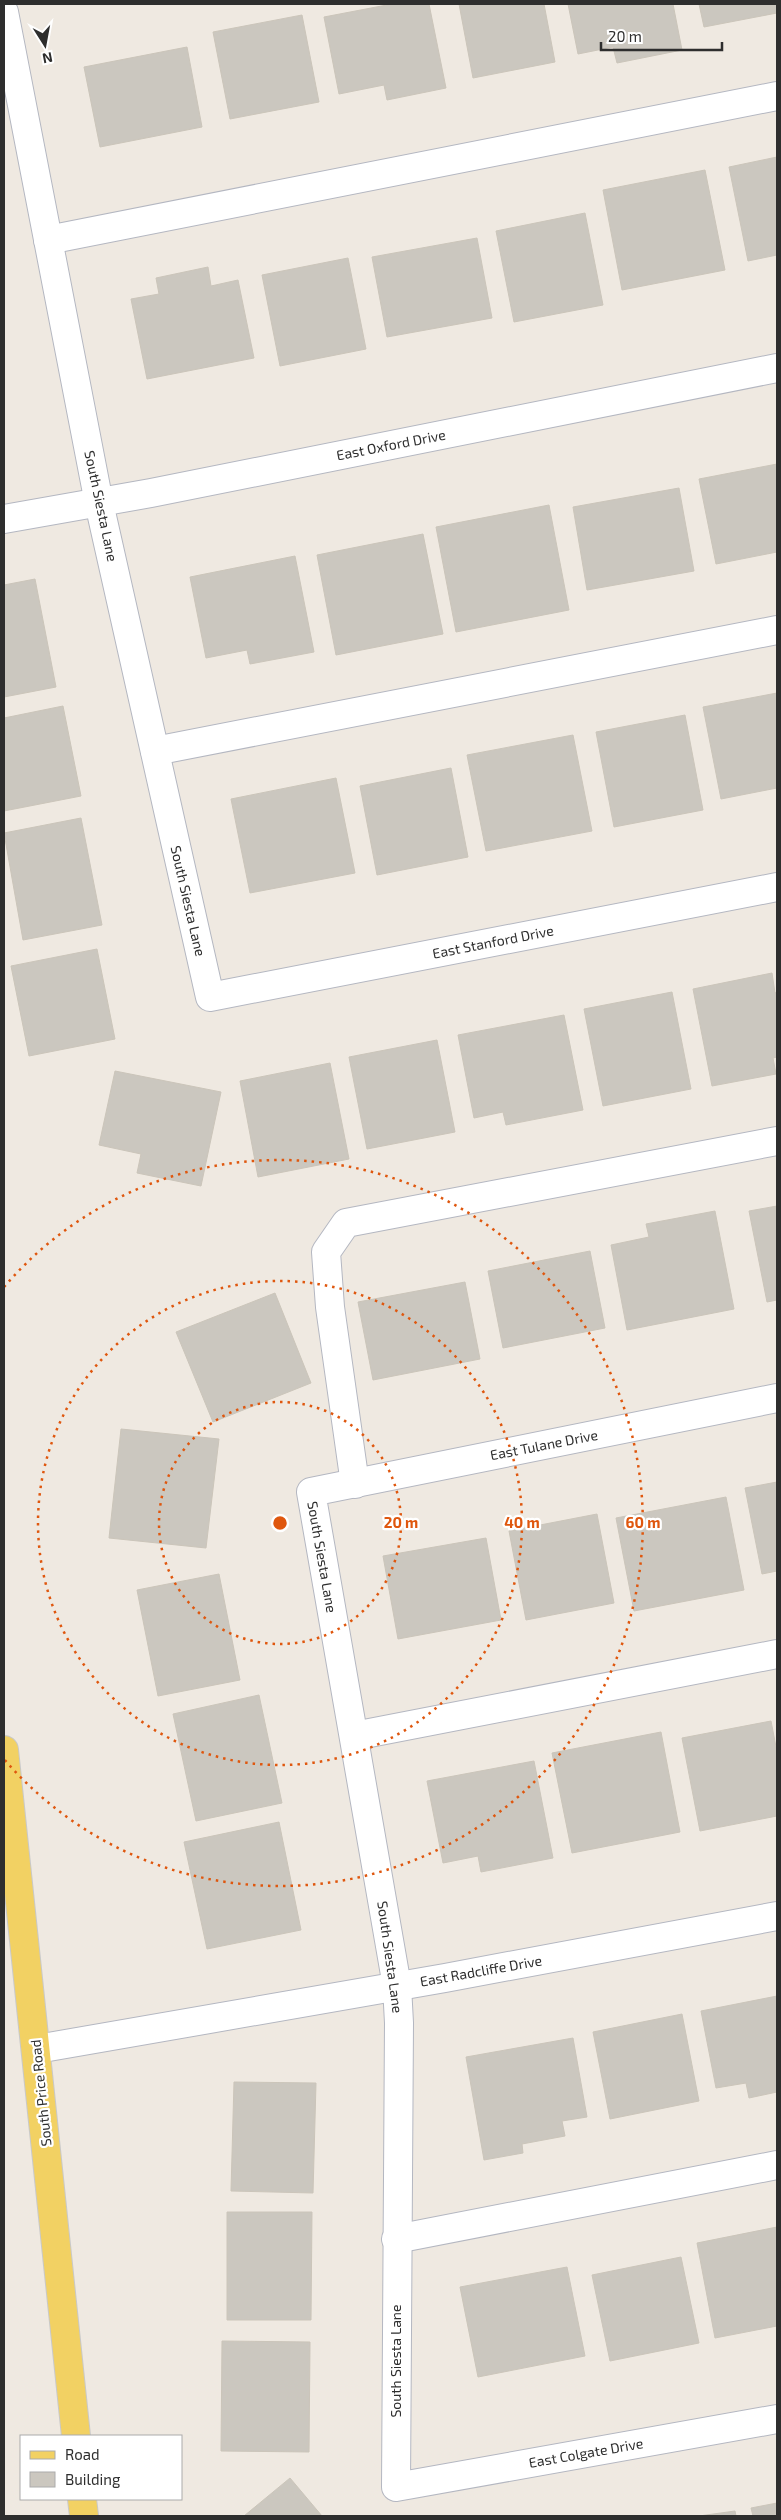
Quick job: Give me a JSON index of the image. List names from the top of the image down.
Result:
{
  "streets": {
    "main road": ["South Price Road"],
    "street": [
      "East Oxford Drive",
      "South Siesta Lane",
      "East Stanford Drive",
      "East Tulane Drive",
      "East Radcliffe Drive",
      "East Colgate Drive"
    ]
  },
  "crossings": [
    ["East Oxford Drive", "South Siesta Lane"],
    ["South Siesta Lane", "East Stanford Drive"],
    ["South Siesta Lane", "East Tulane Drive"],
    ["South Siesta Lane", "East Radcliffe Drive"],
    ["South Siesta Lane", "East Colgate Drive"],
    ["East Radcliffe Drive", "South Price Road"]
  ],
  "legend": ["Road", "Building"],
  "scale_bar": "20 m",
  "north": "bottom",
  "rings": ["20 m", "40 m", "60 m"]
}
